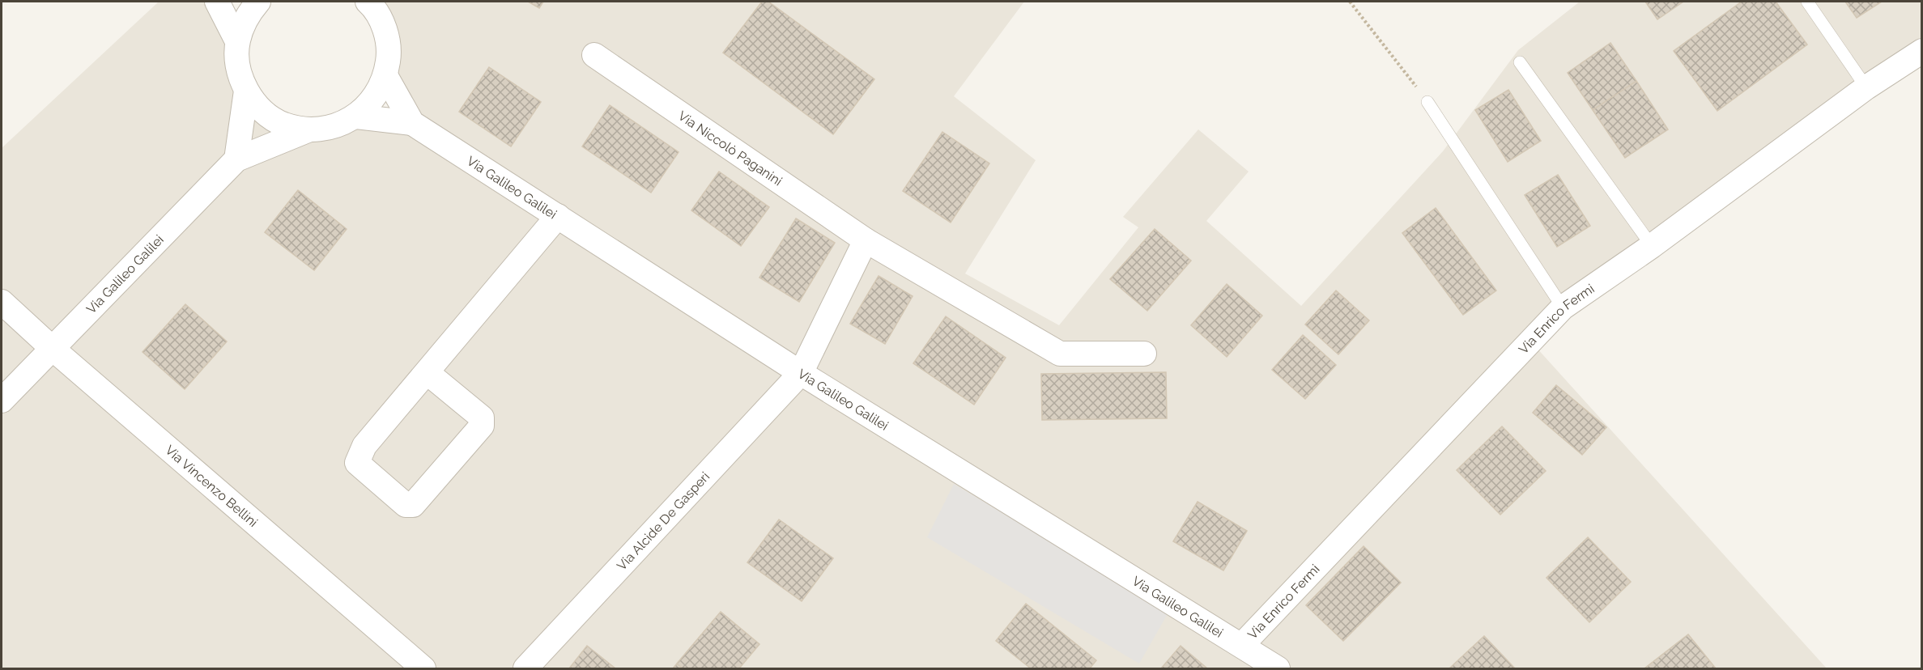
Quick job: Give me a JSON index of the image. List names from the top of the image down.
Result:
{
  "streets": {
    "street": [
      "Via Niccolò Paganini",
      "Via Galileo Galilei",
      "Via Enrico Fermi",
      "Via Vincenzo Bellini",
      "Via Alcide De Gasperi"
    ]
  },
  "crossings": [
    ["Via Galileo Galilei", "Via Enrico Fermi"],
    ["Via Galileo Galilei", "Via Vincenzo Bellini"],
    ["Via Galileo Galilei", "Via Alcide De Gasperi"]
  ]
}
